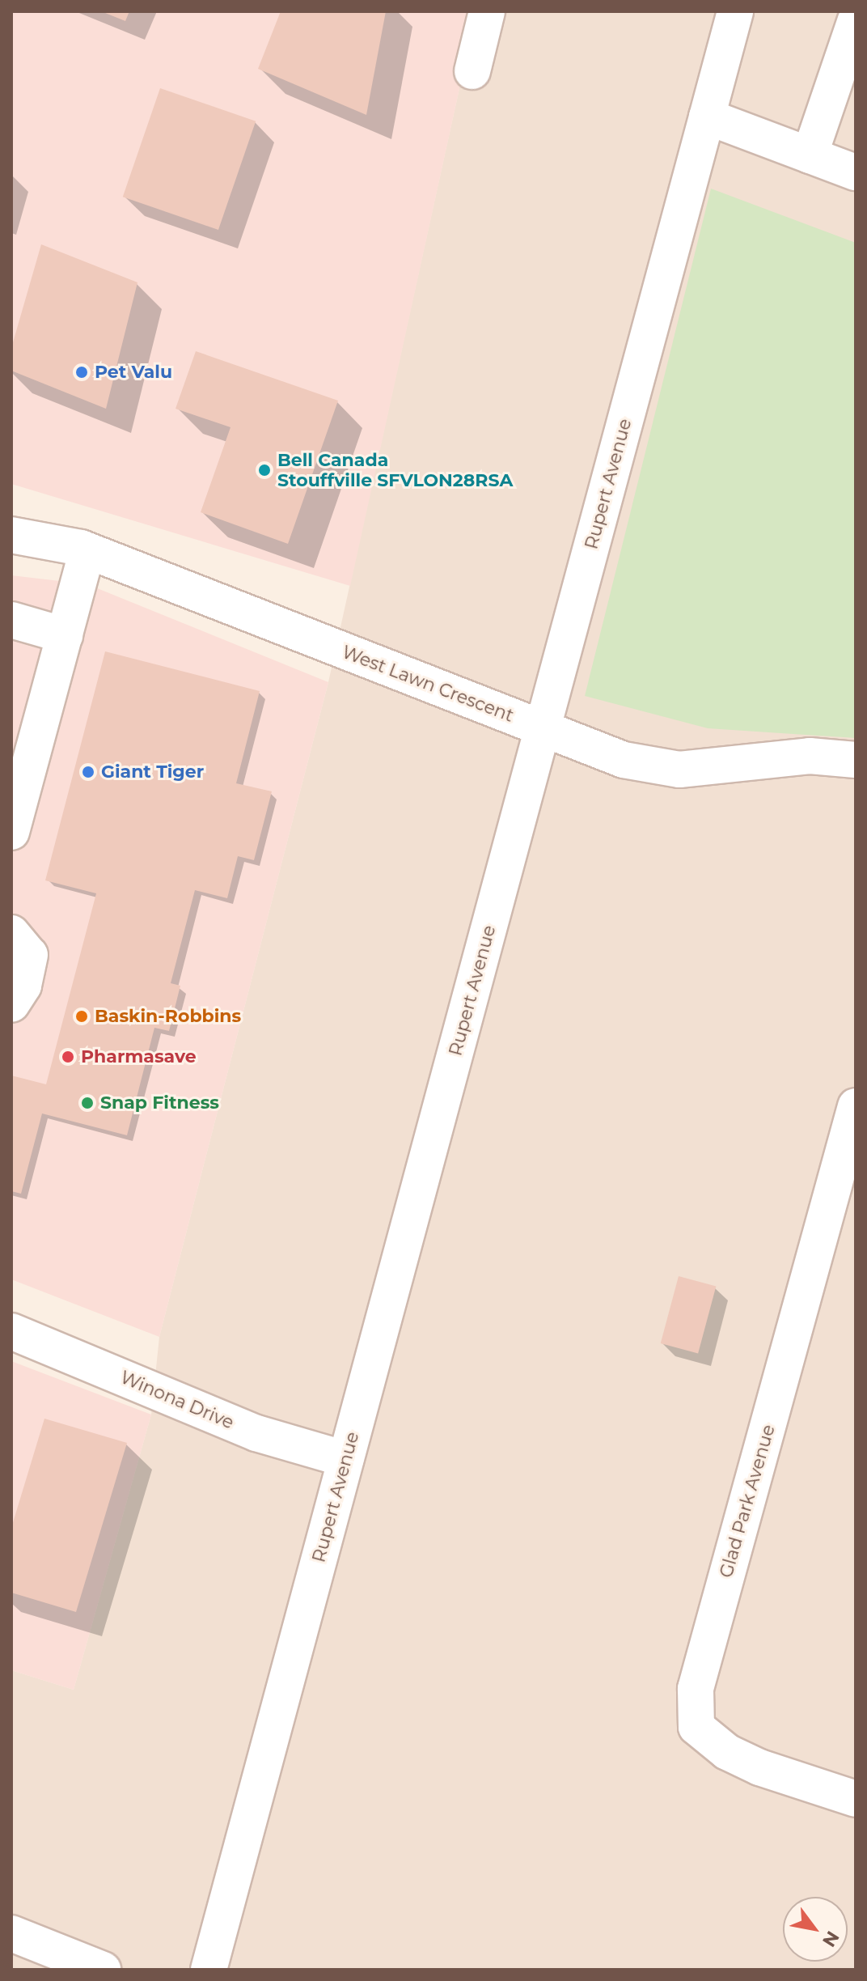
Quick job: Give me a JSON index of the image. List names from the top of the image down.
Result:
{
  "streets": {
    "street": [
      "Rupert Avenue",
      "West Lawn Crescent",
      "Winona Drive",
      "Glad Park Avenue"
    ]
  },
  "crossings": [
    ["Rupert Avenue", "West Lawn Crescent"],
    ["Rupert Avenue", "Winona Drive"]
  ],
  "places": [
    "Pet Valu",
    "Bell Canada Stouffville SFVLON28RSA",
    "Giant Tiger",
    "Baskin-Robbins",
    "Pharmasave",
    "Snap Fitness"
  ],
  "north": "bottom right"
}
